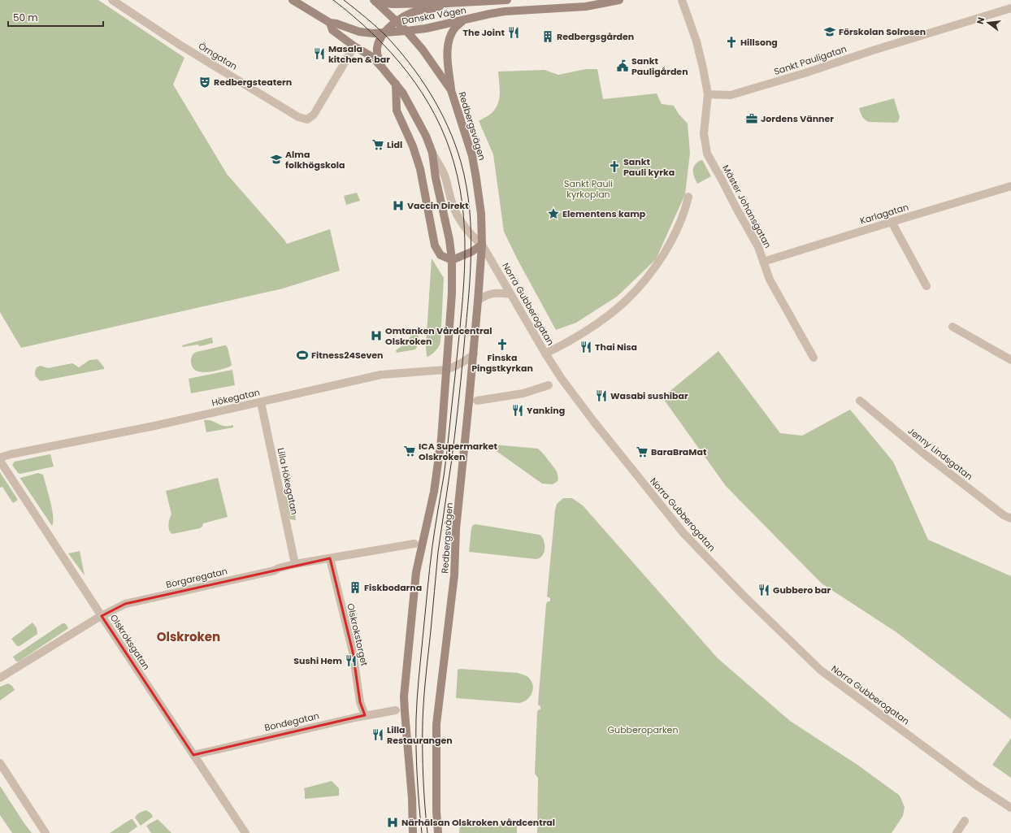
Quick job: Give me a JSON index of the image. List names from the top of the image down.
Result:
{
  "streets": {
    "street": [
      "Danska Vägen",
      "Örngatan",
      "Sankt Pauligatan",
      "Redbergsvägen",
      "Mäster Johansgatan",
      "Karlagatan",
      "Norra Gubberogatan",
      "Hökegatan",
      "Jenny Lindsgatan",
      "Lilla Hökegatan",
      "Borgaregatan",
      "Olskrokstorget",
      "Olskroksgatan",
      "Bondegatan"
    ]
  },
  "crossings": [
    ["Danska Vägen", "Redbergsvägen"],
    ["Örngatan", "Redbergsvägen"],
    ["Sankt Pauligatan", "Mäster Johansgatan"],
    ["Redbergsvägen", "Norra Gubberogatan"],
    ["Redbergsvägen", "Hökegatan"],
    ["Mäster Johansgatan", "Karlagatan"],
    ["Hökegatan", "Lilla Hökegatan"],
    ["Lilla Hökegatan", "Borgaregatan"],
    ["Borgaregatan", "Olskrokstorget"],
    ["Borgaregatan", "Olskroksgatan"],
    ["Olskrokstorget", "Bondegatan"],
    ["Olskroksgatan", "Bondegatan"]
  ],
  "districts": ["Olskroken"],
  "parks": ["Sankt Pauli kyrkoplan", "Gubberoparken"],
  "places": {
    "school or university": ["Förskolan Solrosen", "Alma folkhögskola"],
    "restaurant": [
      "The Joint",
      "Masala kitchen & bar",
      "Thai Nisa",
      "Wasabi sushibar",
      "Yanking",
      "Gubbero bar",
      "Sushi Hem",
      "Lilla Restaurangen"
    ],
    "building": ["Redbergsgården", "Fiskbodarna"],
    "church": ["Hillsong", "Sankt Pauli kyrka", "Finska Pingstkyrkan"],
    "public building": ["Sankt Pauligården"],
    "theatre": ["Redbergsteatern"],
    "office": ["Jordens Vänner"],
    "supermarket": ["Lidl", "ICA Supermarket Olskroken", "BaraBraMat"],
    "hospital": ["Vaccin Direkt", "Omtanken Vårdcentral Olskroken", "Närhälsan Olskroken vårdcentral"],
    "place": ["Elementens kamp"],
    "sports": ["Fitness24Seven"]
  },
  "scale_bar": "50 m",
  "north": "left"
}
